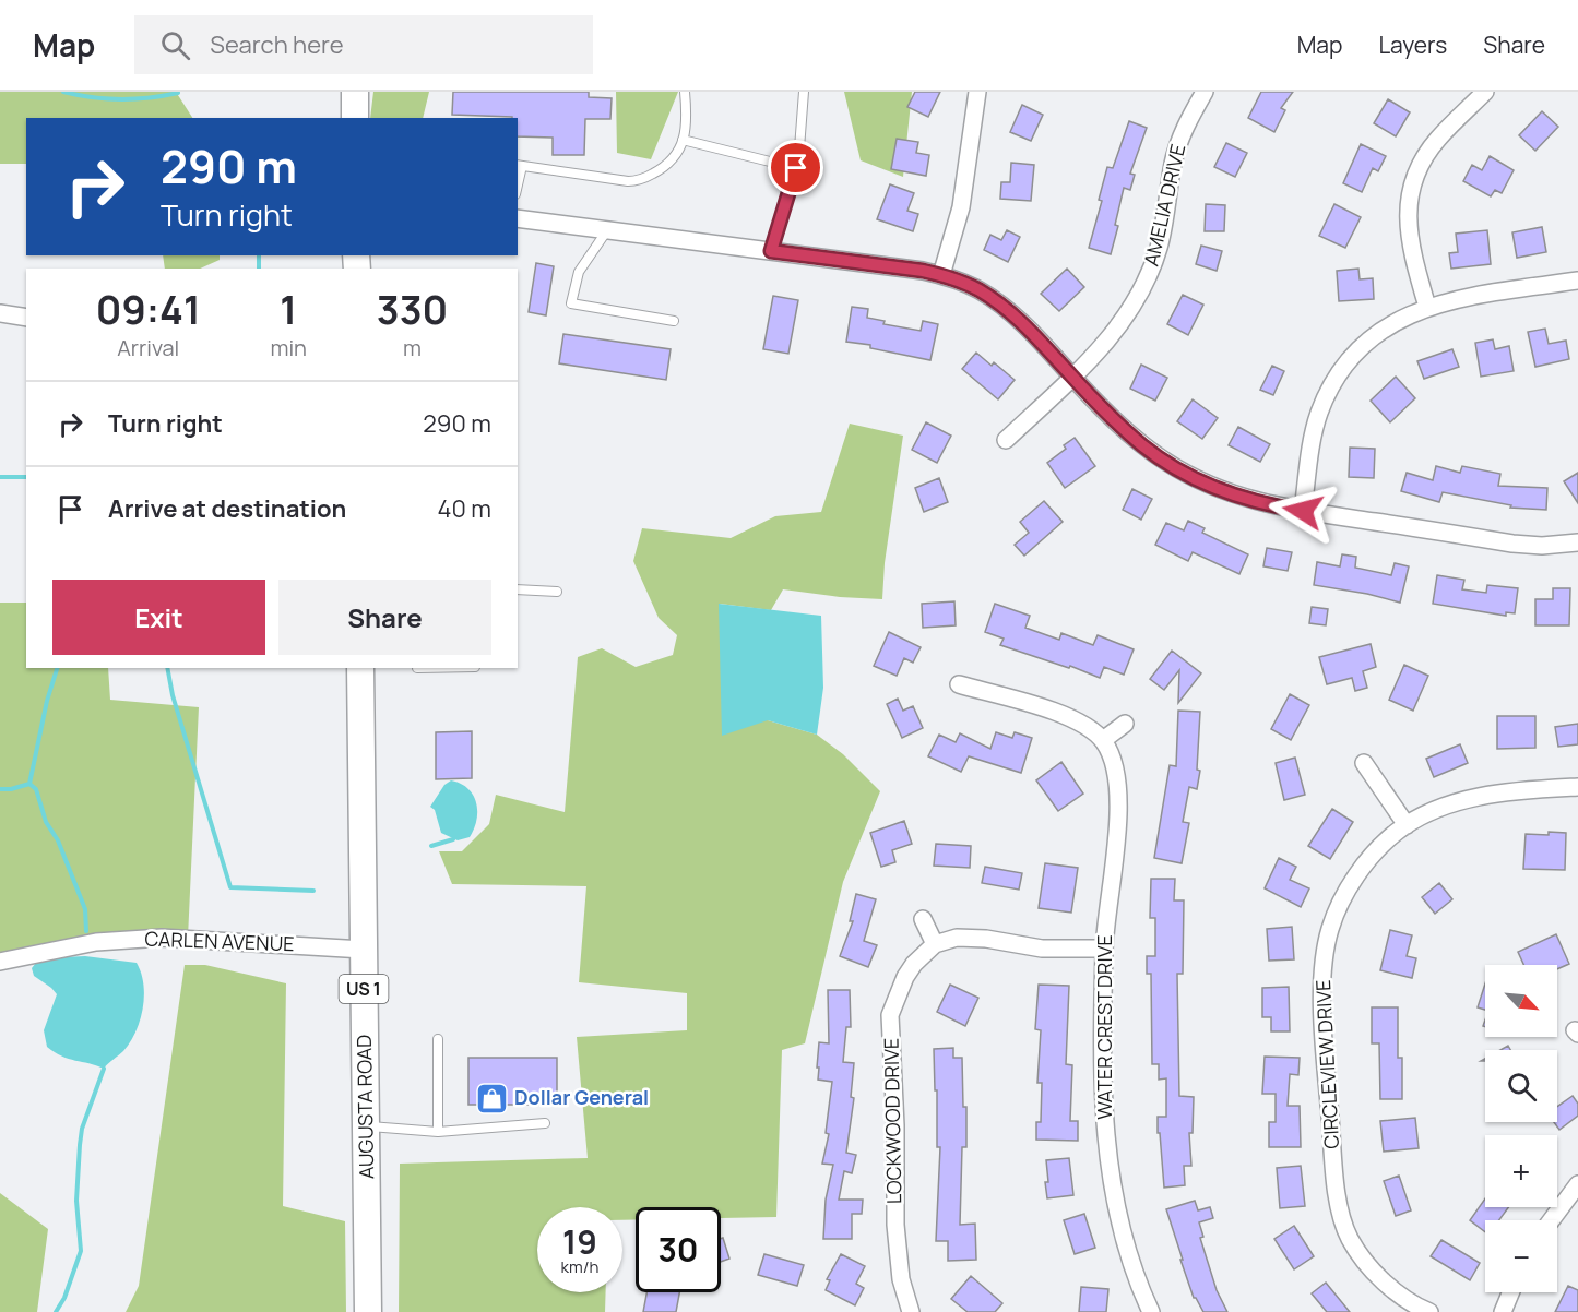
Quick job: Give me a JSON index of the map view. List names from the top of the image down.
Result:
{
  "streets": {
    "main road": ["US 1", "AUGUSTA ROAD"],
    "street": [
      "AMELIA DRIVE",
      "CARLEN AVENUE",
      "WATER CREST DRIVE",
      "CIRCLEVIEW DRIVE",
      "LOCKWOOD DRIVE"
    ]
  },
  "crossings": [
    ["CARLEN AVENUE", "AUGUSTA ROAD"]
  ],
  "places": {
    "shop": ["Dollar General"]
  },
  "north": "bottom right",
  "page": {
    "header": "Map",
    "search": "Search here",
    "nav": ["Map", "Layers", "Share"],
    "turn": ["290 m", "Turn right"],
    "eta": [
      "09:41",
      "Arrival",
      "1",
      "min",
      "330",
      "m"
    ],
    "list": [
      {
        "name": "Turn right",
        "value": "290 m"
      },
      {
        "name": "Arrive at destination",
        "value": "40 m"
      }
    ],
    "buttons": ["Exit", "Share"],
    "map_buttons": ["+", "−"],
    "speed": "19 km/h",
    "limit": "30"
  }
}
